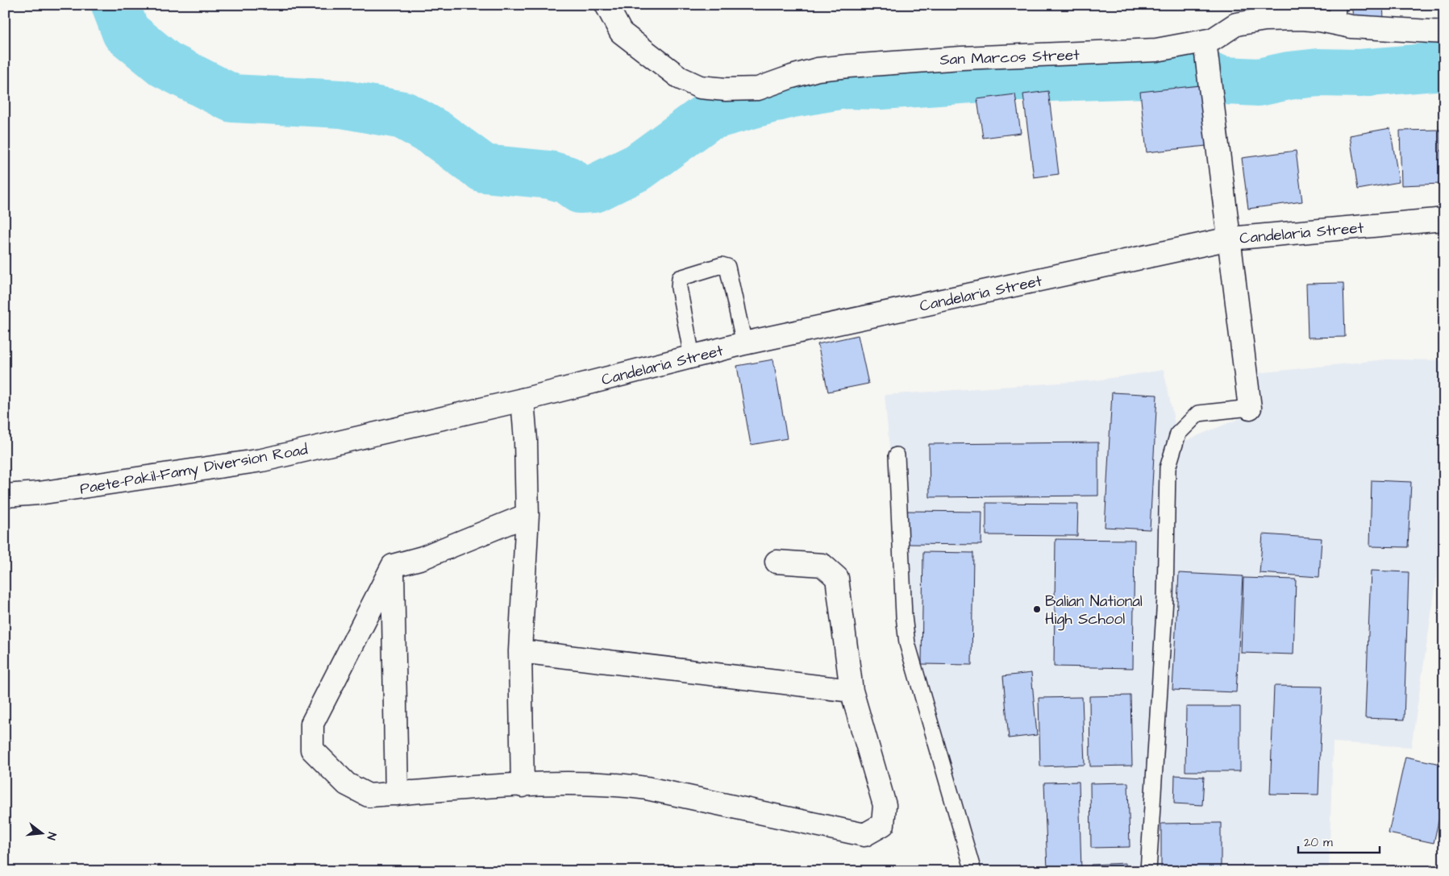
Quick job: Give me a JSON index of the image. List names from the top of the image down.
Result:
{
  "streets": {
    "street": ["San Marcos Street", "Candelaria Street", "Paete-Pakil-Famy Diversion Road"]
  },
  "crossings": [
    ["Candelaria Street", "Paete-Pakil-Famy Diversion Road"]
  ],
  "places": ["Balian National High School"],
  "scale_bar": "20 m",
  "north": "right"
}
